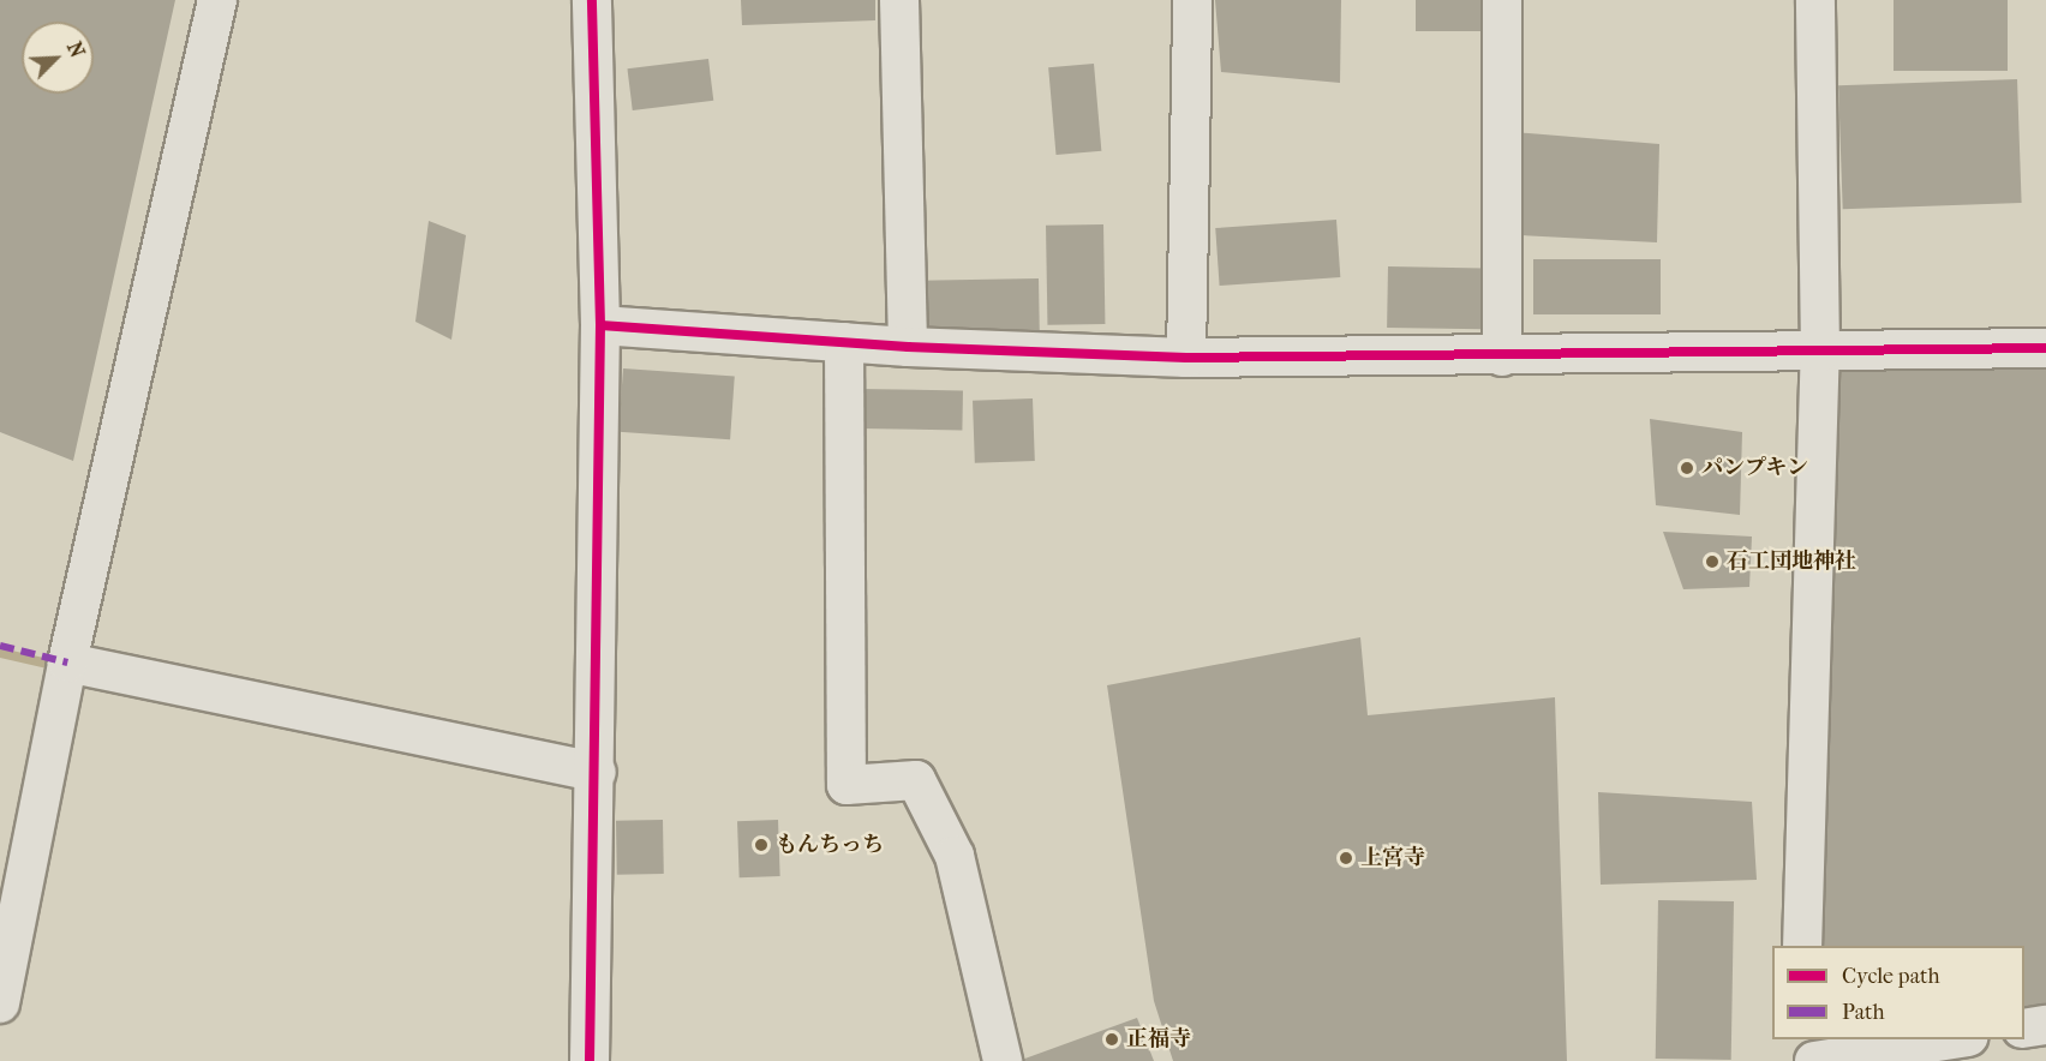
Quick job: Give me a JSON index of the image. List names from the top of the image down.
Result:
{
  "places": [
    "パンプキン",
    "石工団地神社",
    "もんちっち",
    "上宮寺",
    "正福寺"
  ],
  "legend": ["Cycle path", "Path"],
  "north": "top right"
}
